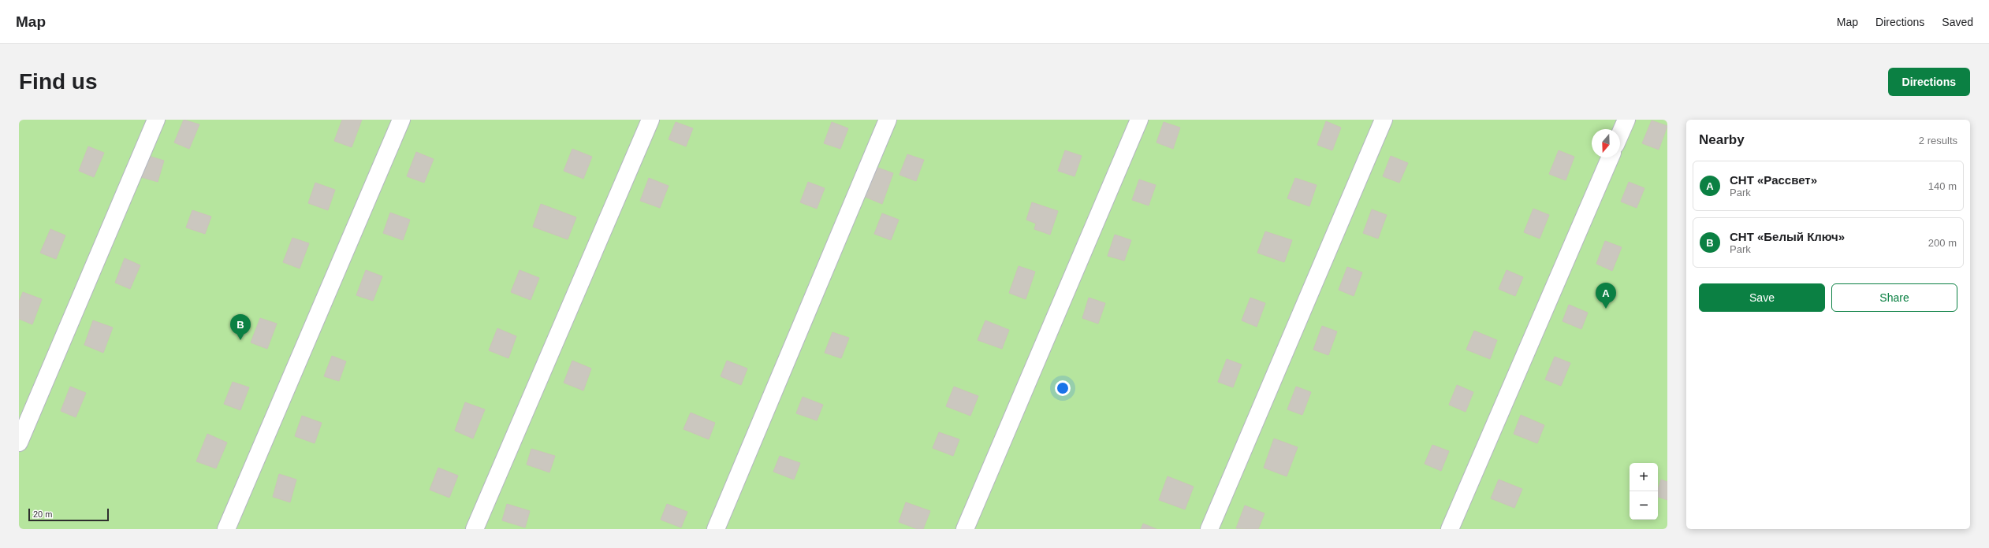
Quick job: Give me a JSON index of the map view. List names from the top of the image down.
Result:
{
  "scale_bar": "20 m",
  "north": "bottom",
  "page": {
    "header": "Map",
    "nav": ["Map", "Directions", "Saved"],
    "buttons": [
      "Directions",
      ["Save", "Share"]
    ],
    "title": "Find us",
    "heading": ["Nearby", "2 results"],
    "list": [
      {
        "mark": "A",
        "name": "СНТ «Рассвет»",
        "note": "Park",
        "value": "140 m"
      },
      {
        "mark": "B",
        "name": "СНТ «Белый Ключ»",
        "note": "Park",
        "value": "200 m"
      }
    ],
    "pins": ["A", "B"],
    "map_buttons": ["+", "−"],
    "scale": "20 m"
  }
}
